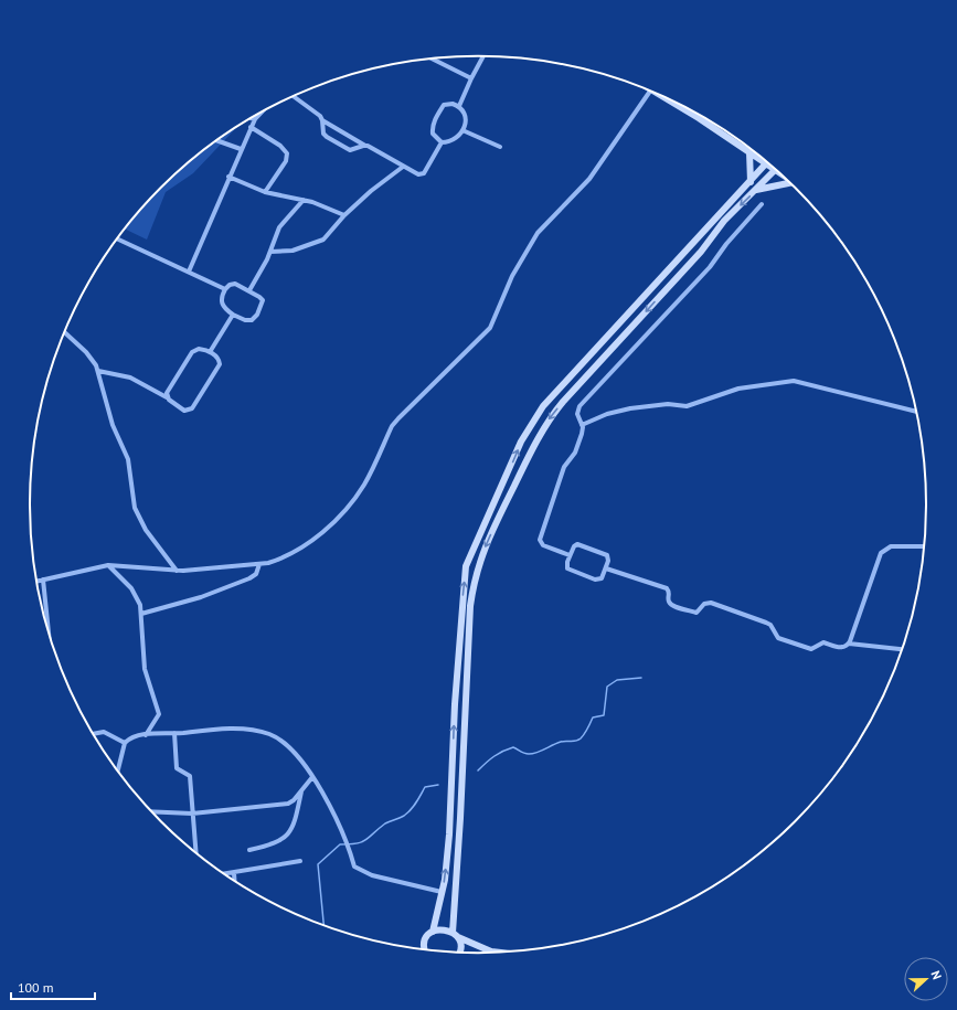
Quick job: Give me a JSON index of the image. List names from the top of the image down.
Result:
{
  "scale_bar": "100 m",
  "north": "right"
}
